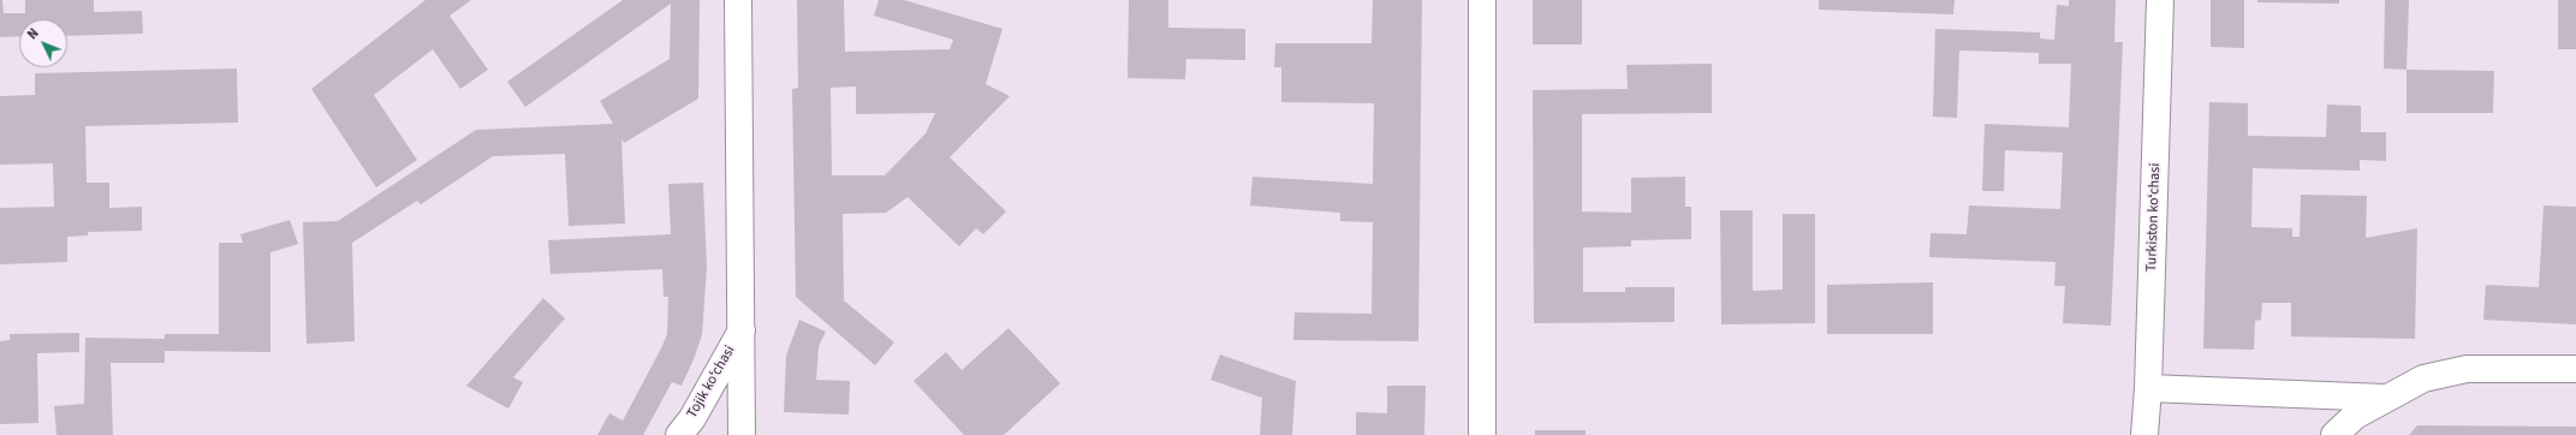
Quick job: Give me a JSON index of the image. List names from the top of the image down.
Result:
{
  "streets": {
    "street": ["Turkiston koʻchasi", "Tojik koʻchasi"]
  },
  "north": "top left"
}
